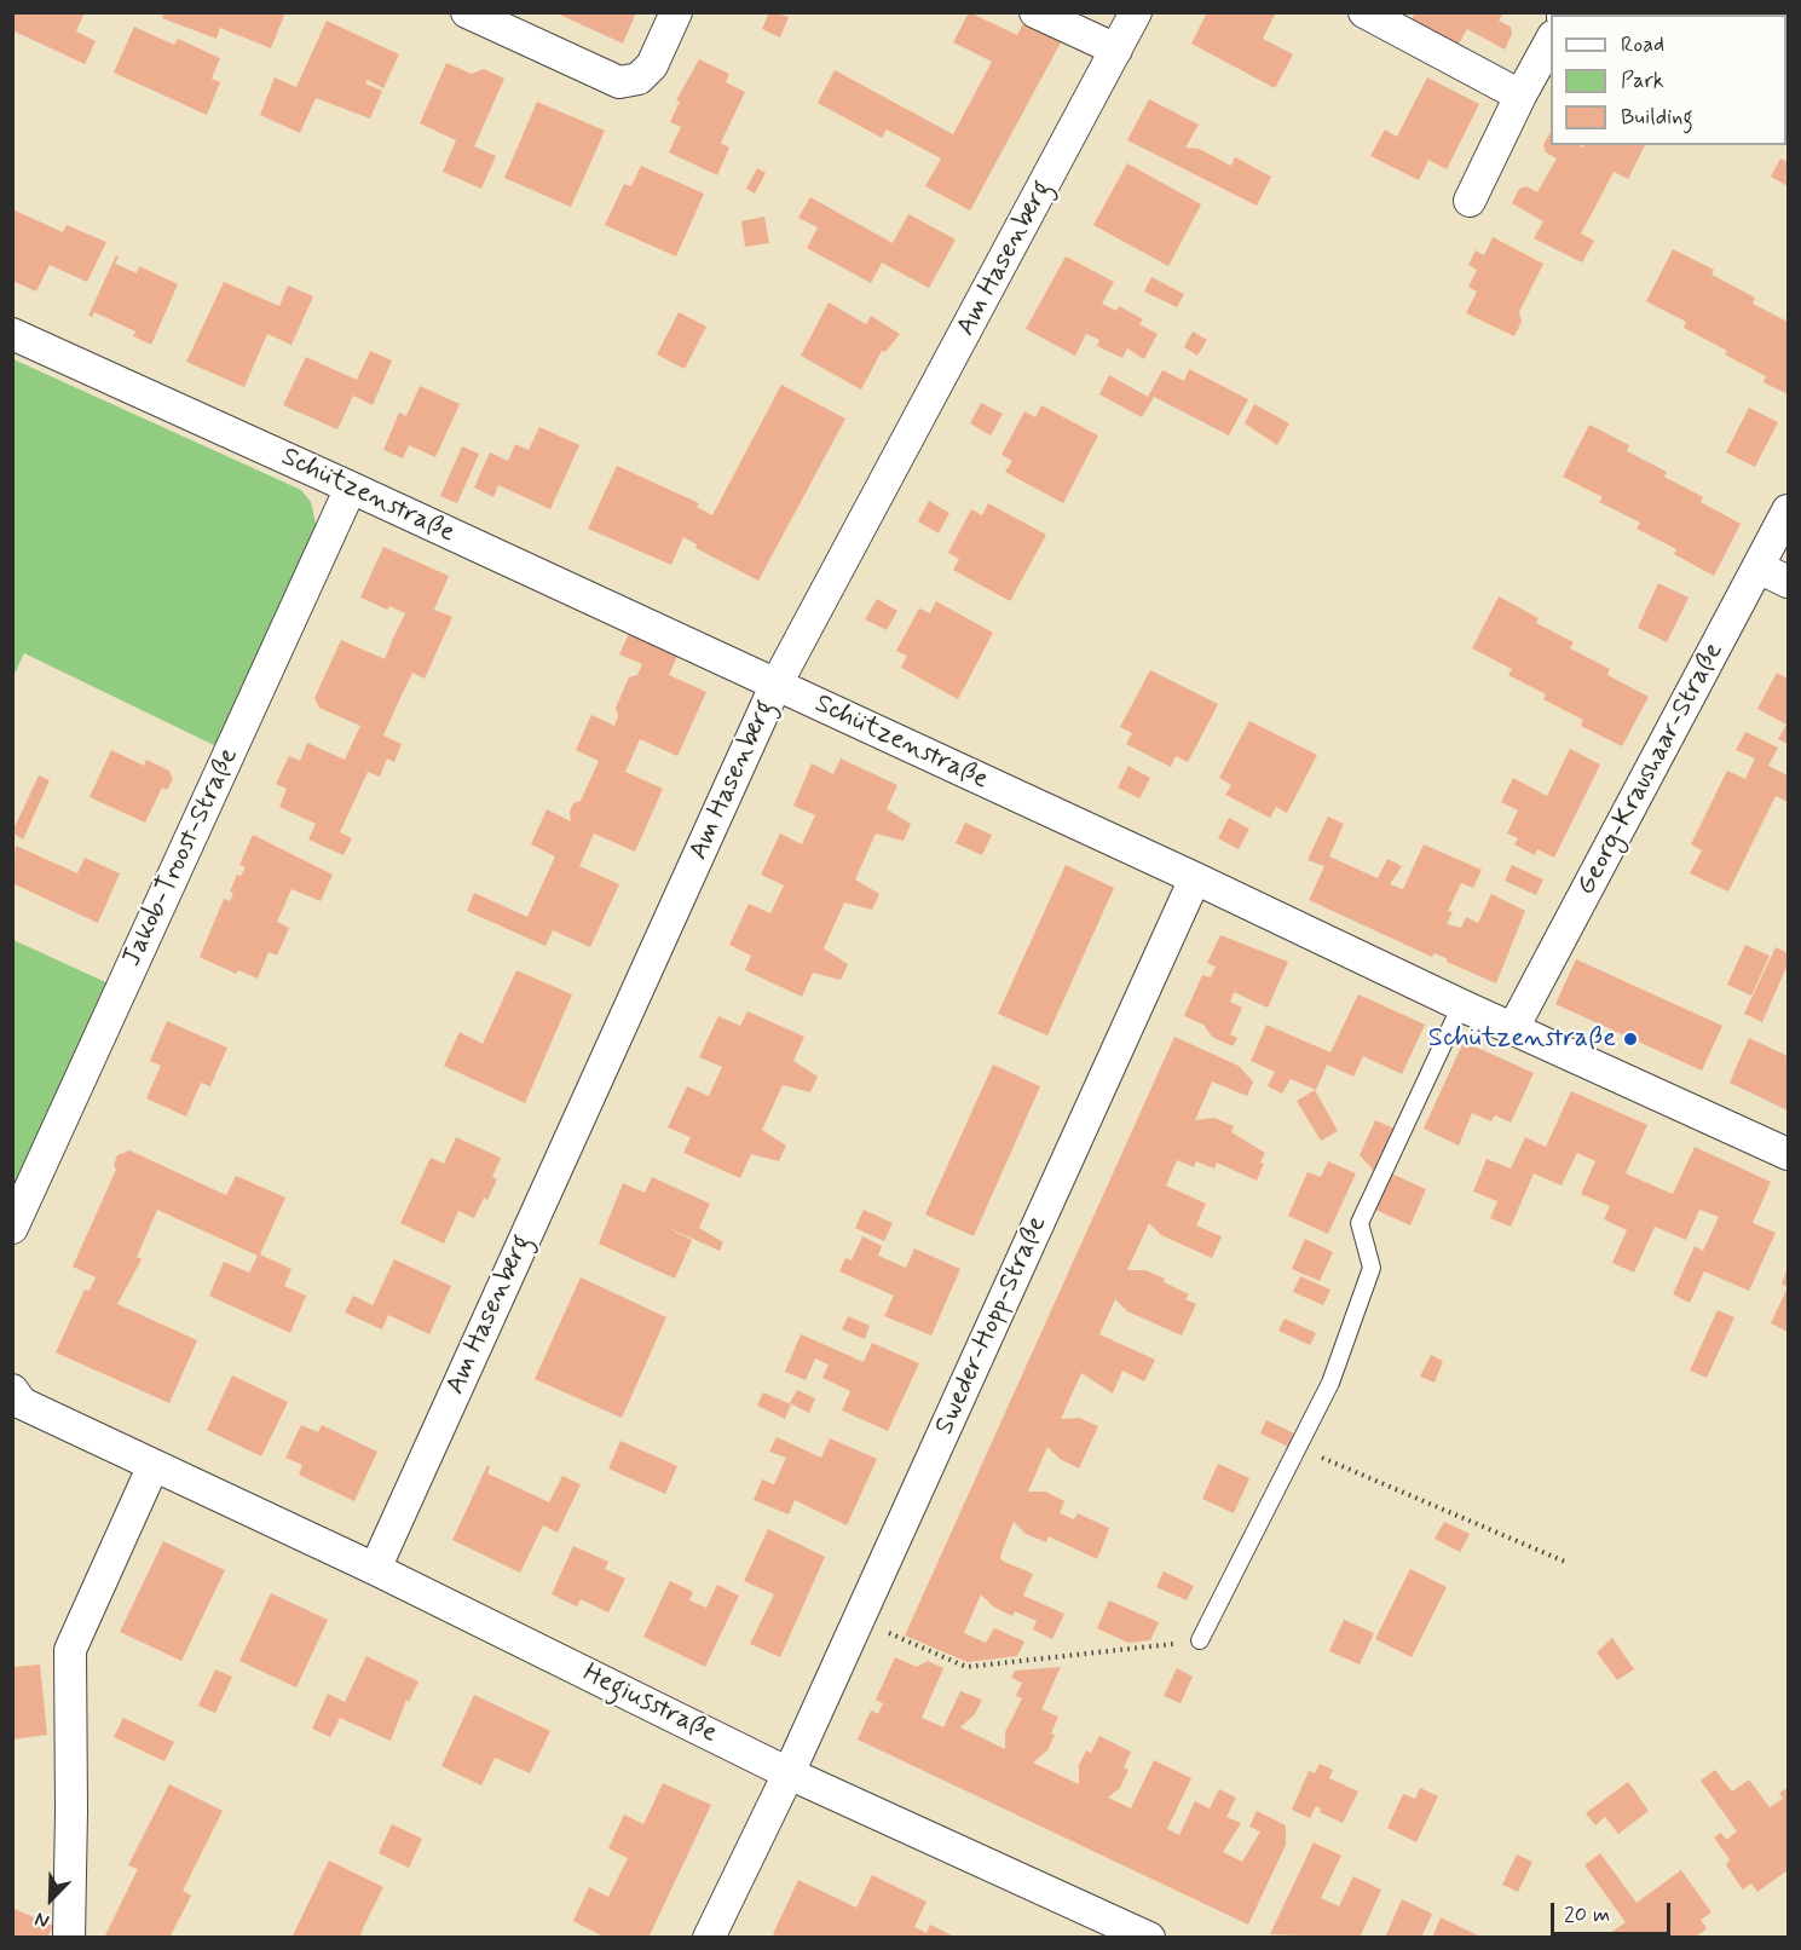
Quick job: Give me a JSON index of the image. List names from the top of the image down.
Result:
{
  "streets": {
    "street": [
      "Am Hasenberg",
      "Schützenstraße",
      "Georg-Kraushaar-Straße",
      "Jakob-Troost-Straße",
      "Sweder-Hopp-Straße",
      "Hegiusstraße"
    ]
  },
  "crossings": [
    ["Am Hasenberg", "Schützenstraße"],
    ["Am Hasenberg", "Hegiusstraße"],
    ["Schützenstraße", "Georg-Kraushaar-Straße"],
    ["Schützenstraße", "Jakob-Troost-Straße"],
    ["Schützenstraße", "Sweder-Hopp-Straße"],
    ["Sweder-Hopp-Straße", "Hegiusstraße"]
  ],
  "places": ["Schützenstraße"],
  "legend": ["Road", "Park", "Building"],
  "scale_bar": "20 m",
  "north": "bottom left"
}
